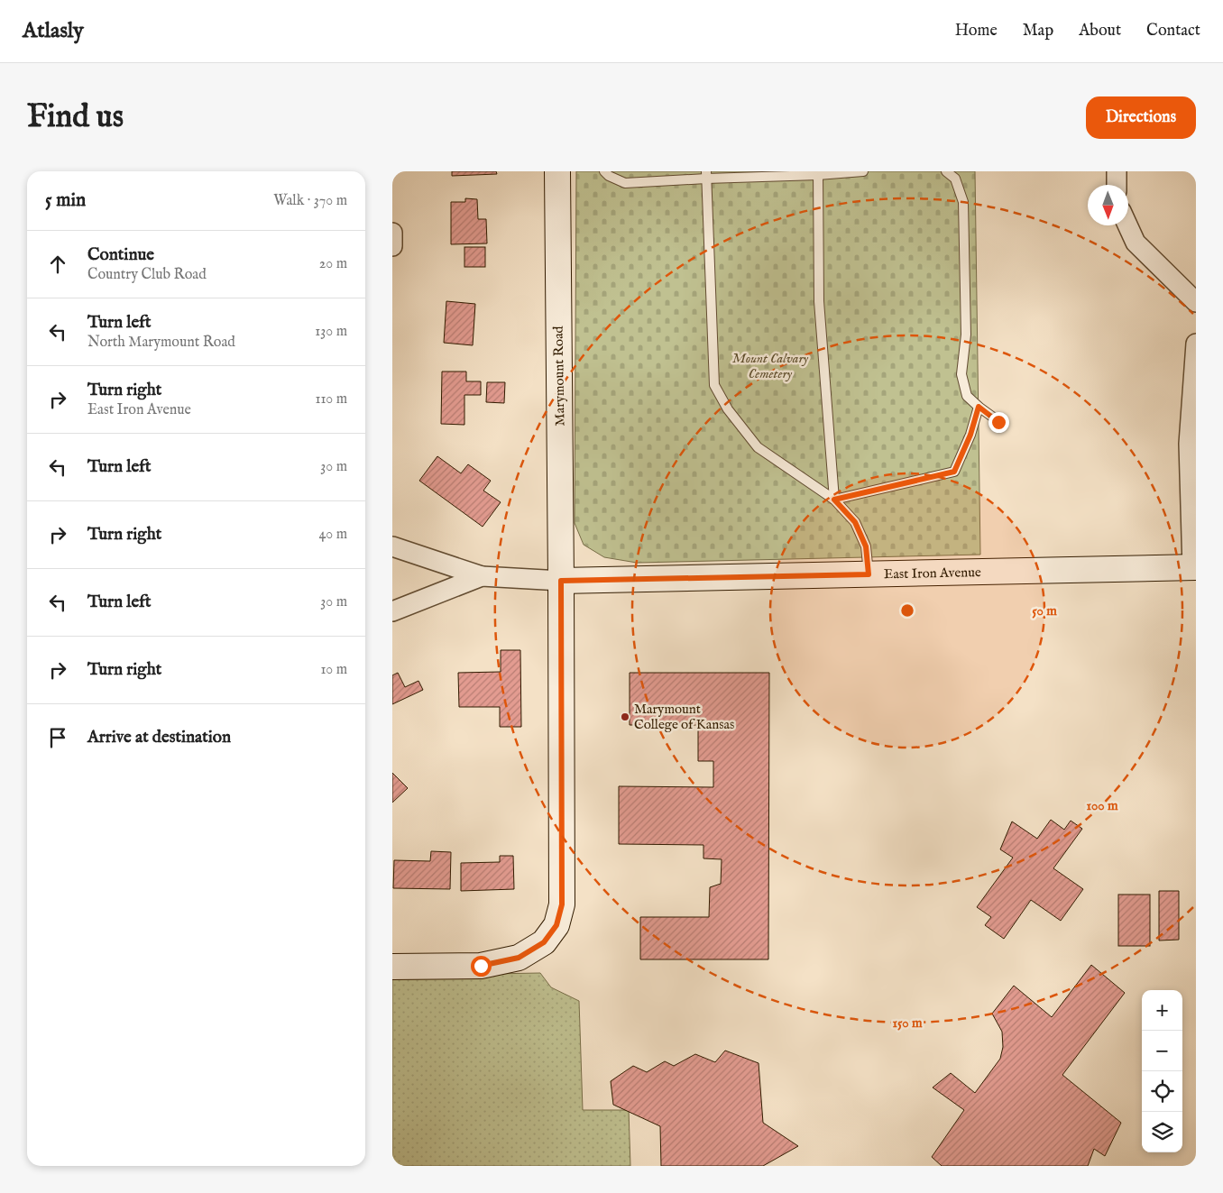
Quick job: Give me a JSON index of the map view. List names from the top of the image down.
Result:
{
  "streets": {
    "street": ["Marymount Road", "East Iron Avenue"]
  },
  "crossings": [
    ["Marymount Road", "East Iron Avenue"]
  ],
  "parks": ["Mount Calvary Cemetery"],
  "places": ["Marymount College of Kansas"],
  "north": "bottom",
  "page": {
    "header": "Atlasly",
    "nav": [
      "Home",
      "Map",
      "About",
      "Contact"
    ],
    "buttons": "Directions",
    "title": "Find us",
    "heading": ["5 min", "Walk · 370 m"],
    "list": [
      ["Continue", "Country Club Road", "20 m"],
      ["Turn left", "North Marymount Road", "130 m"],
      ["Turn right", "East Iron Avenue", "110 m"],
      ["Turn left", "30 m"],
      ["Turn right", "40 m"],
      ["Turn left", "30 m"],
      ["Turn right", "10 m"],
      "Arrive at destination"
    ],
    "map_buttons": ["+", "−"]
  },
  "rings": ["50 m", "100 m", "150 m"]
}
